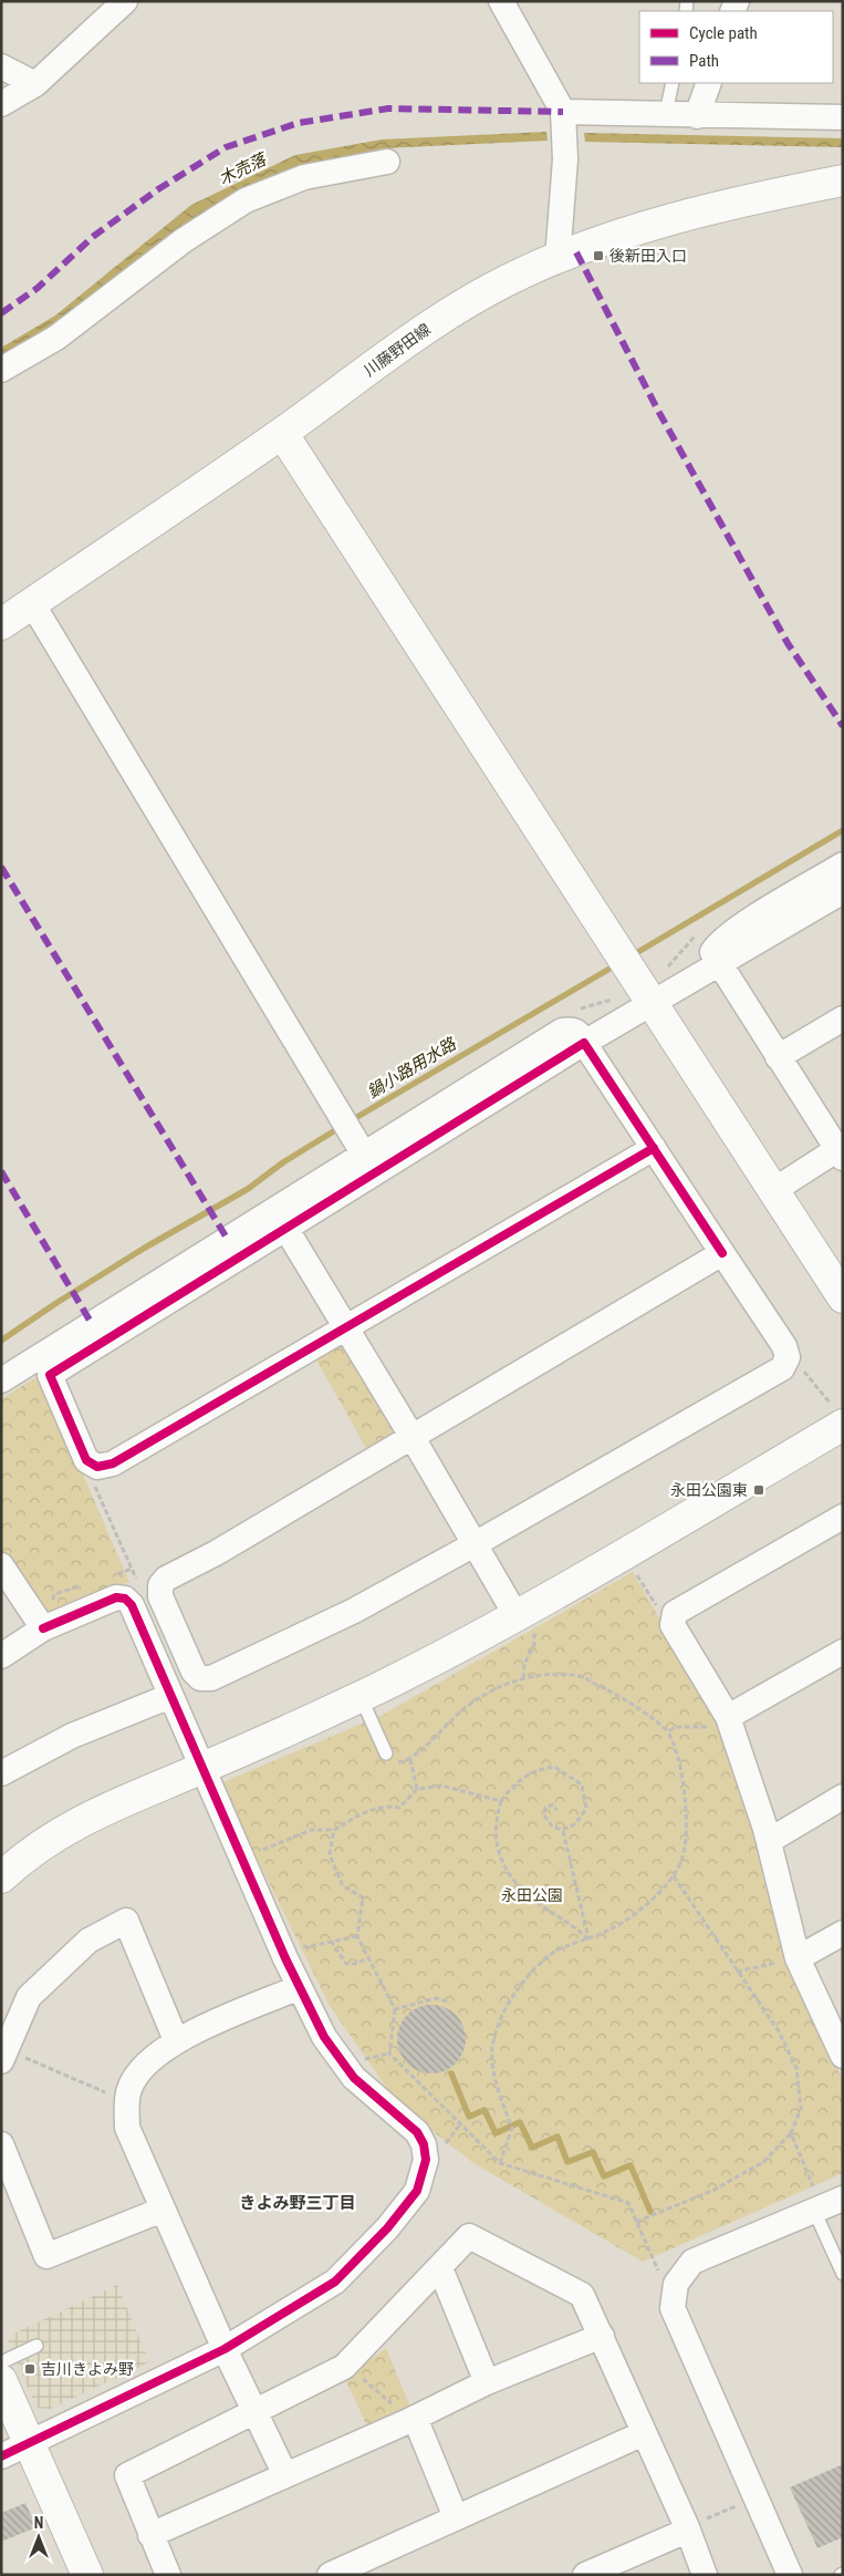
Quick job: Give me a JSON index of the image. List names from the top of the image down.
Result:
{
  "streets": {
    "street": ["川藤野田線"]
  },
  "districts": ["きよみ野三丁目"],
  "water": ["木売落", "鍋小路用水路"],
  "parks": ["永田公園"],
  "places": {
    "transit": ["後新田入口", "永田公園東", "吉川きよみ野"]
  },
  "legend": ["Cycle path", "Path"],
  "north": "top"
}
